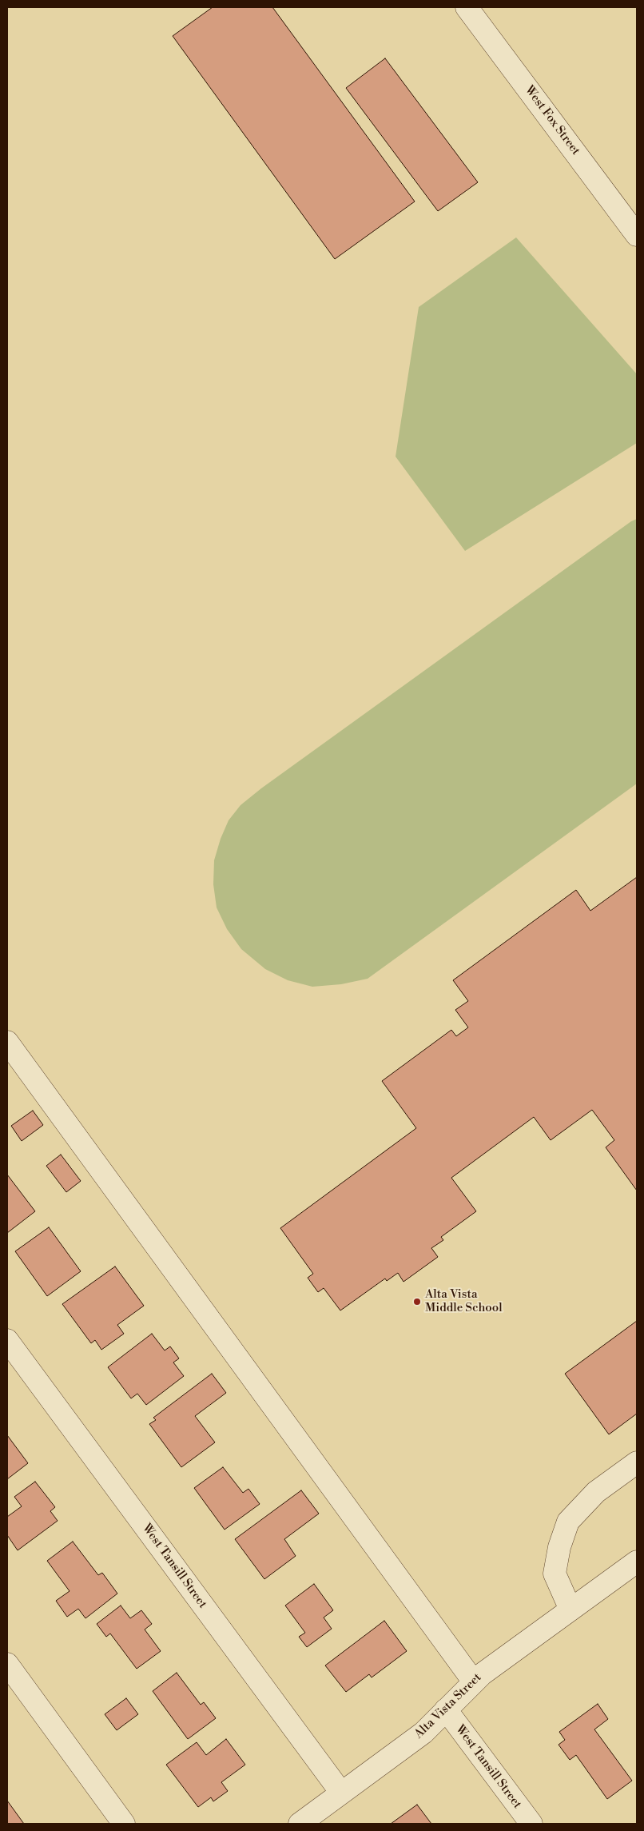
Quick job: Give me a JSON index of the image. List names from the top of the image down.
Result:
{
  "streets": {
    "street": ["West Fox Street", "West Tansill Street", "Alta Vista Street"]
  },
  "crossings": [
    ["West Tansill Street", "Alta Vista Street"]
  ],
  "places": ["Alta Vista Middle School"]
}
